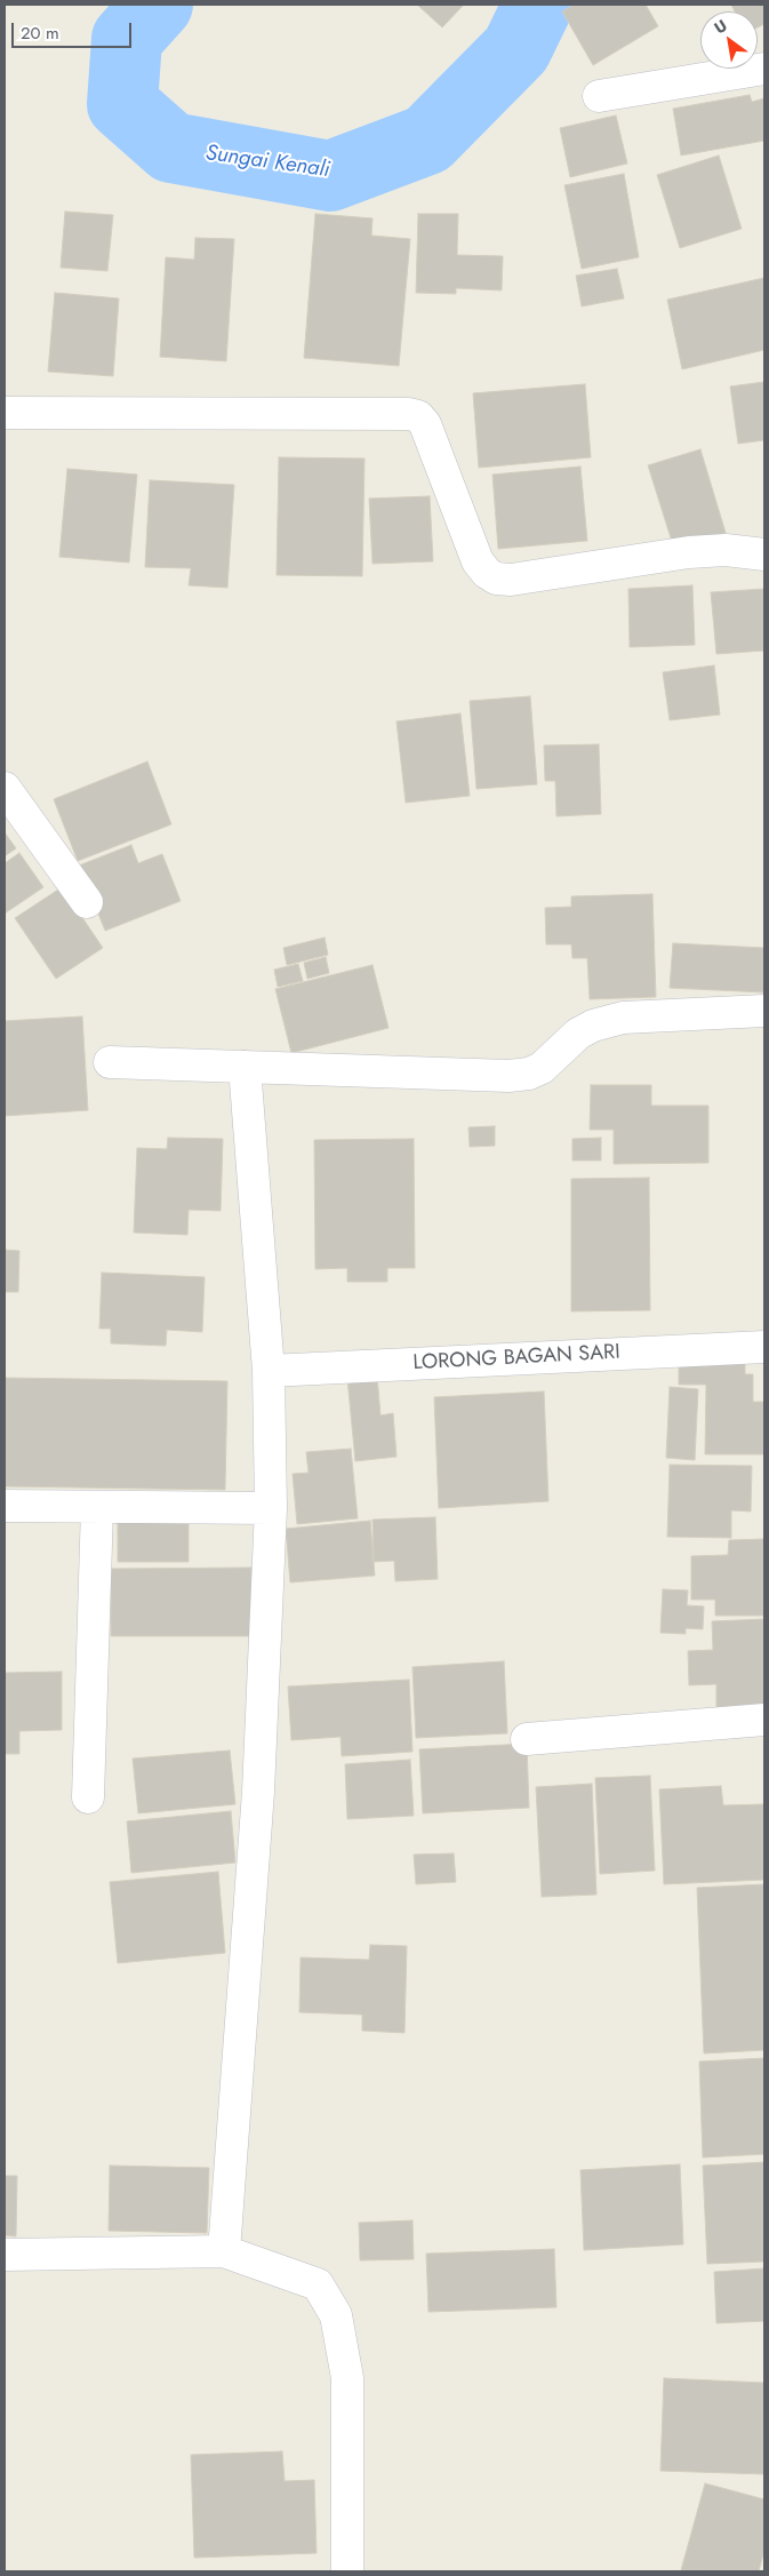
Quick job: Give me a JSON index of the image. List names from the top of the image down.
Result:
{
  "streets": {
    "street": ["LORONG BAGAN SARI"]
  },
  "water": ["Sungai Kenali"],
  "scale_bar": "20 m",
  "north": "top left"
}
